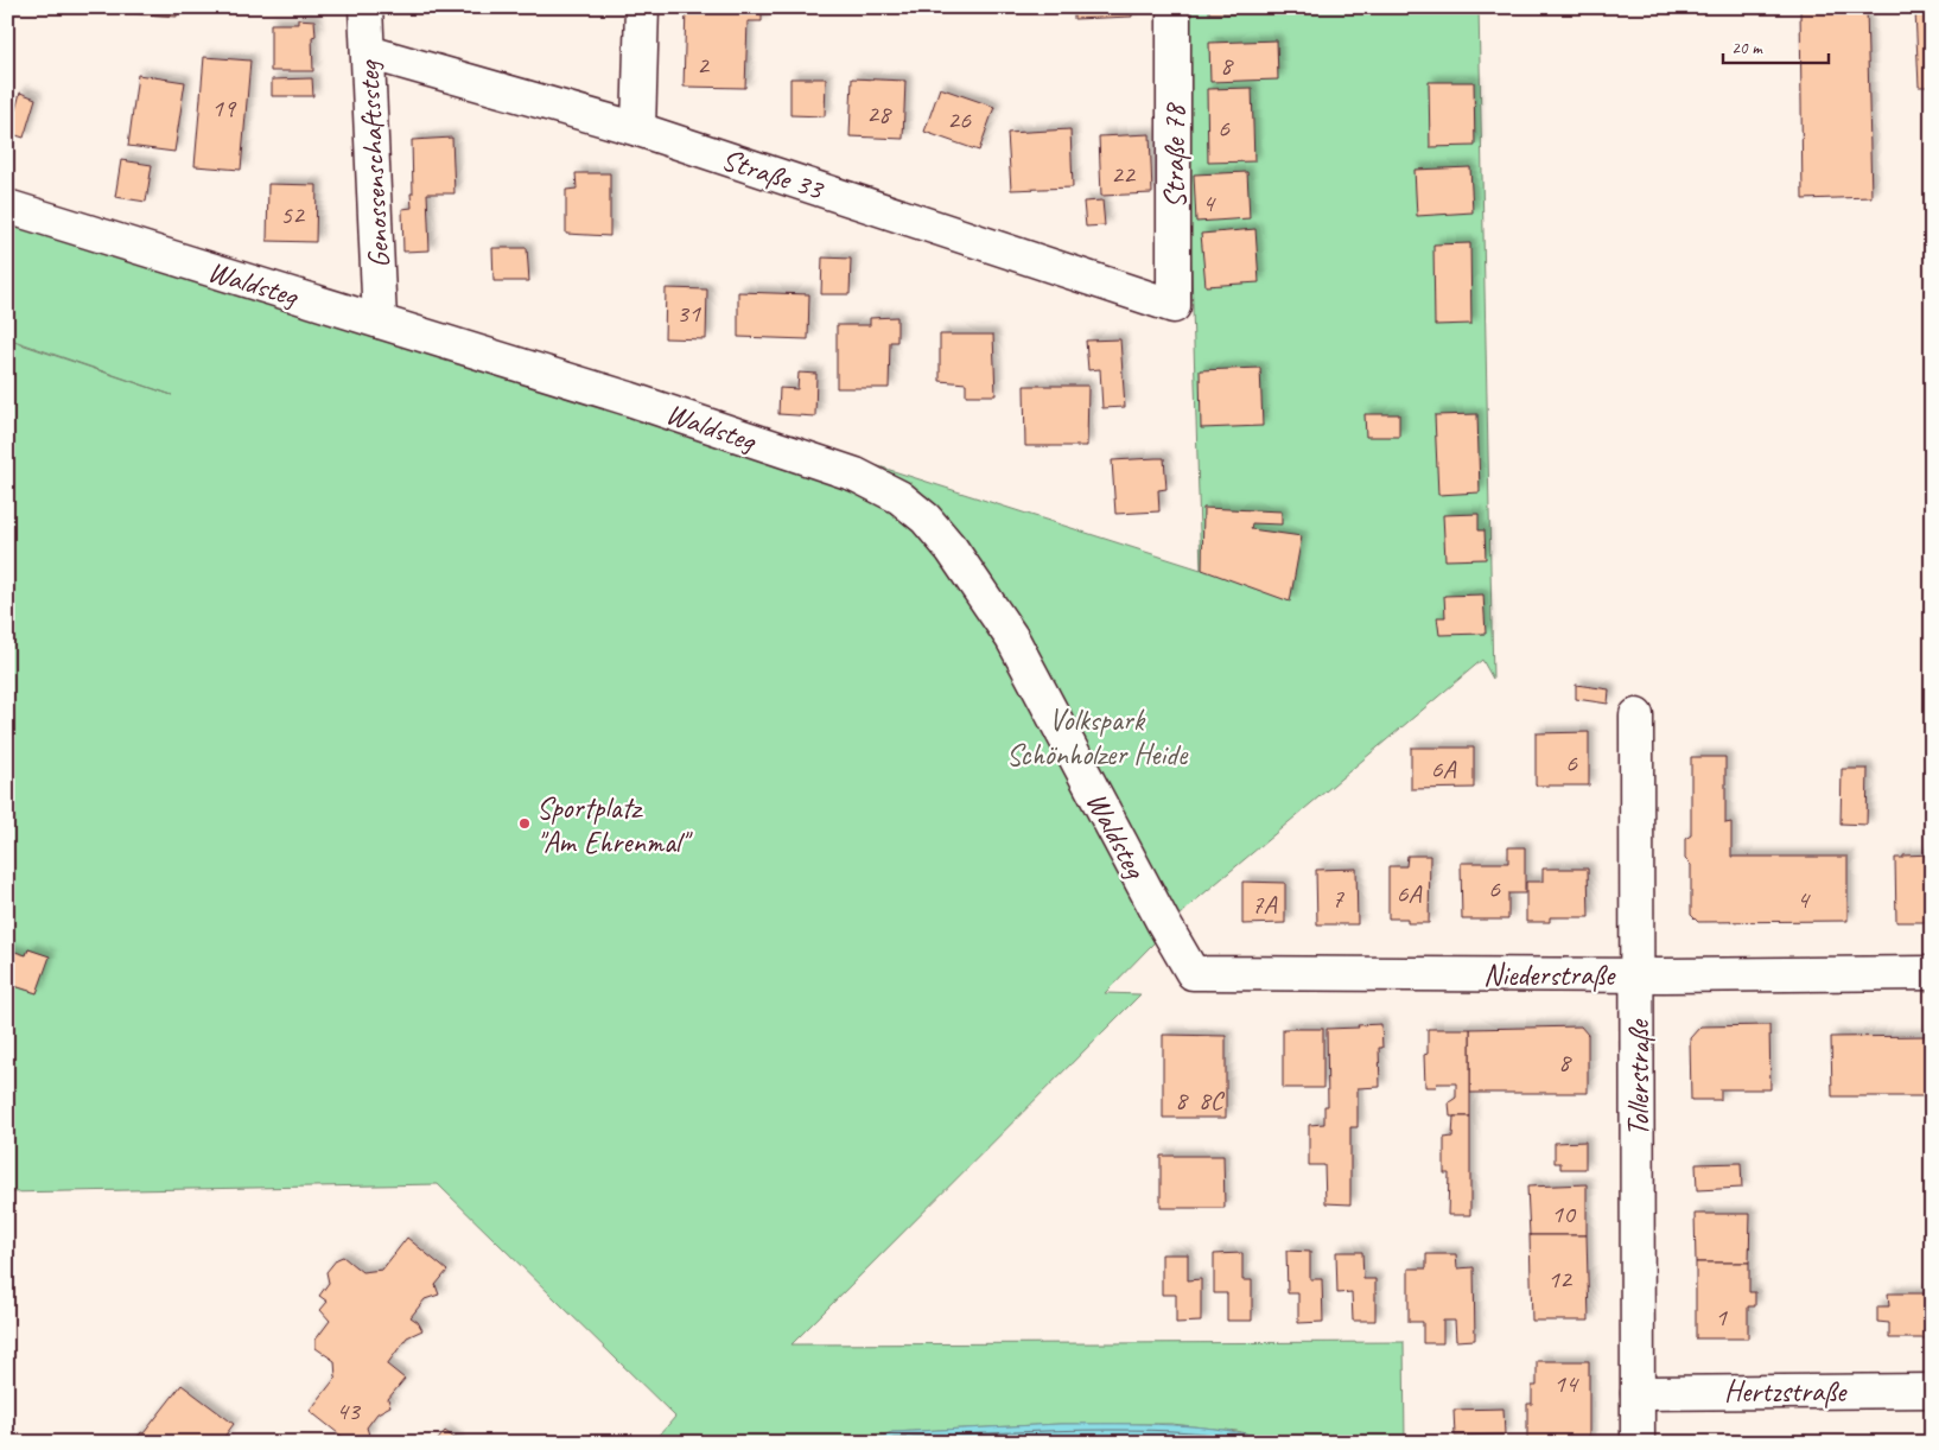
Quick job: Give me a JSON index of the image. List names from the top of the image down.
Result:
{
  "streets": {
    "street": [
      "Straße 78",
      "Genossenschaftssteg",
      "Straße 33",
      "Waldsteg",
      "Niederstraße",
      "Tollerstraße",
      "Hertzstraße"
    ]
  },
  "crossings": [
    ["Straße 78", "Straße 33"],
    ["Genossenschaftssteg", "Straße 33"],
    ["Genossenschaftssteg", "Waldsteg"],
    ["Waldsteg", "Niederstraße"],
    ["Niederstraße", "Tollerstraße"],
    ["Tollerstraße", "Hertzstraße"]
  ],
  "parks": ["Volkspark Schönholzer Heide"],
  "places": ["Sportplatz \"Am Ehrenmal\""],
  "house_numbers": [
    "2",
    "8",
    "19",
    "28",
    "26",
    "6",
    "22",
    "4",
    "52",
    "31",
    "6",
    "6A",
    "6",
    "6A",
    "7",
    "4",
    "7A",
    "8",
    "8",
    "8C",
    "10",
    "12",
    "1",
    "14",
    "43"
  ],
  "scale_bar": "20 m"
}
